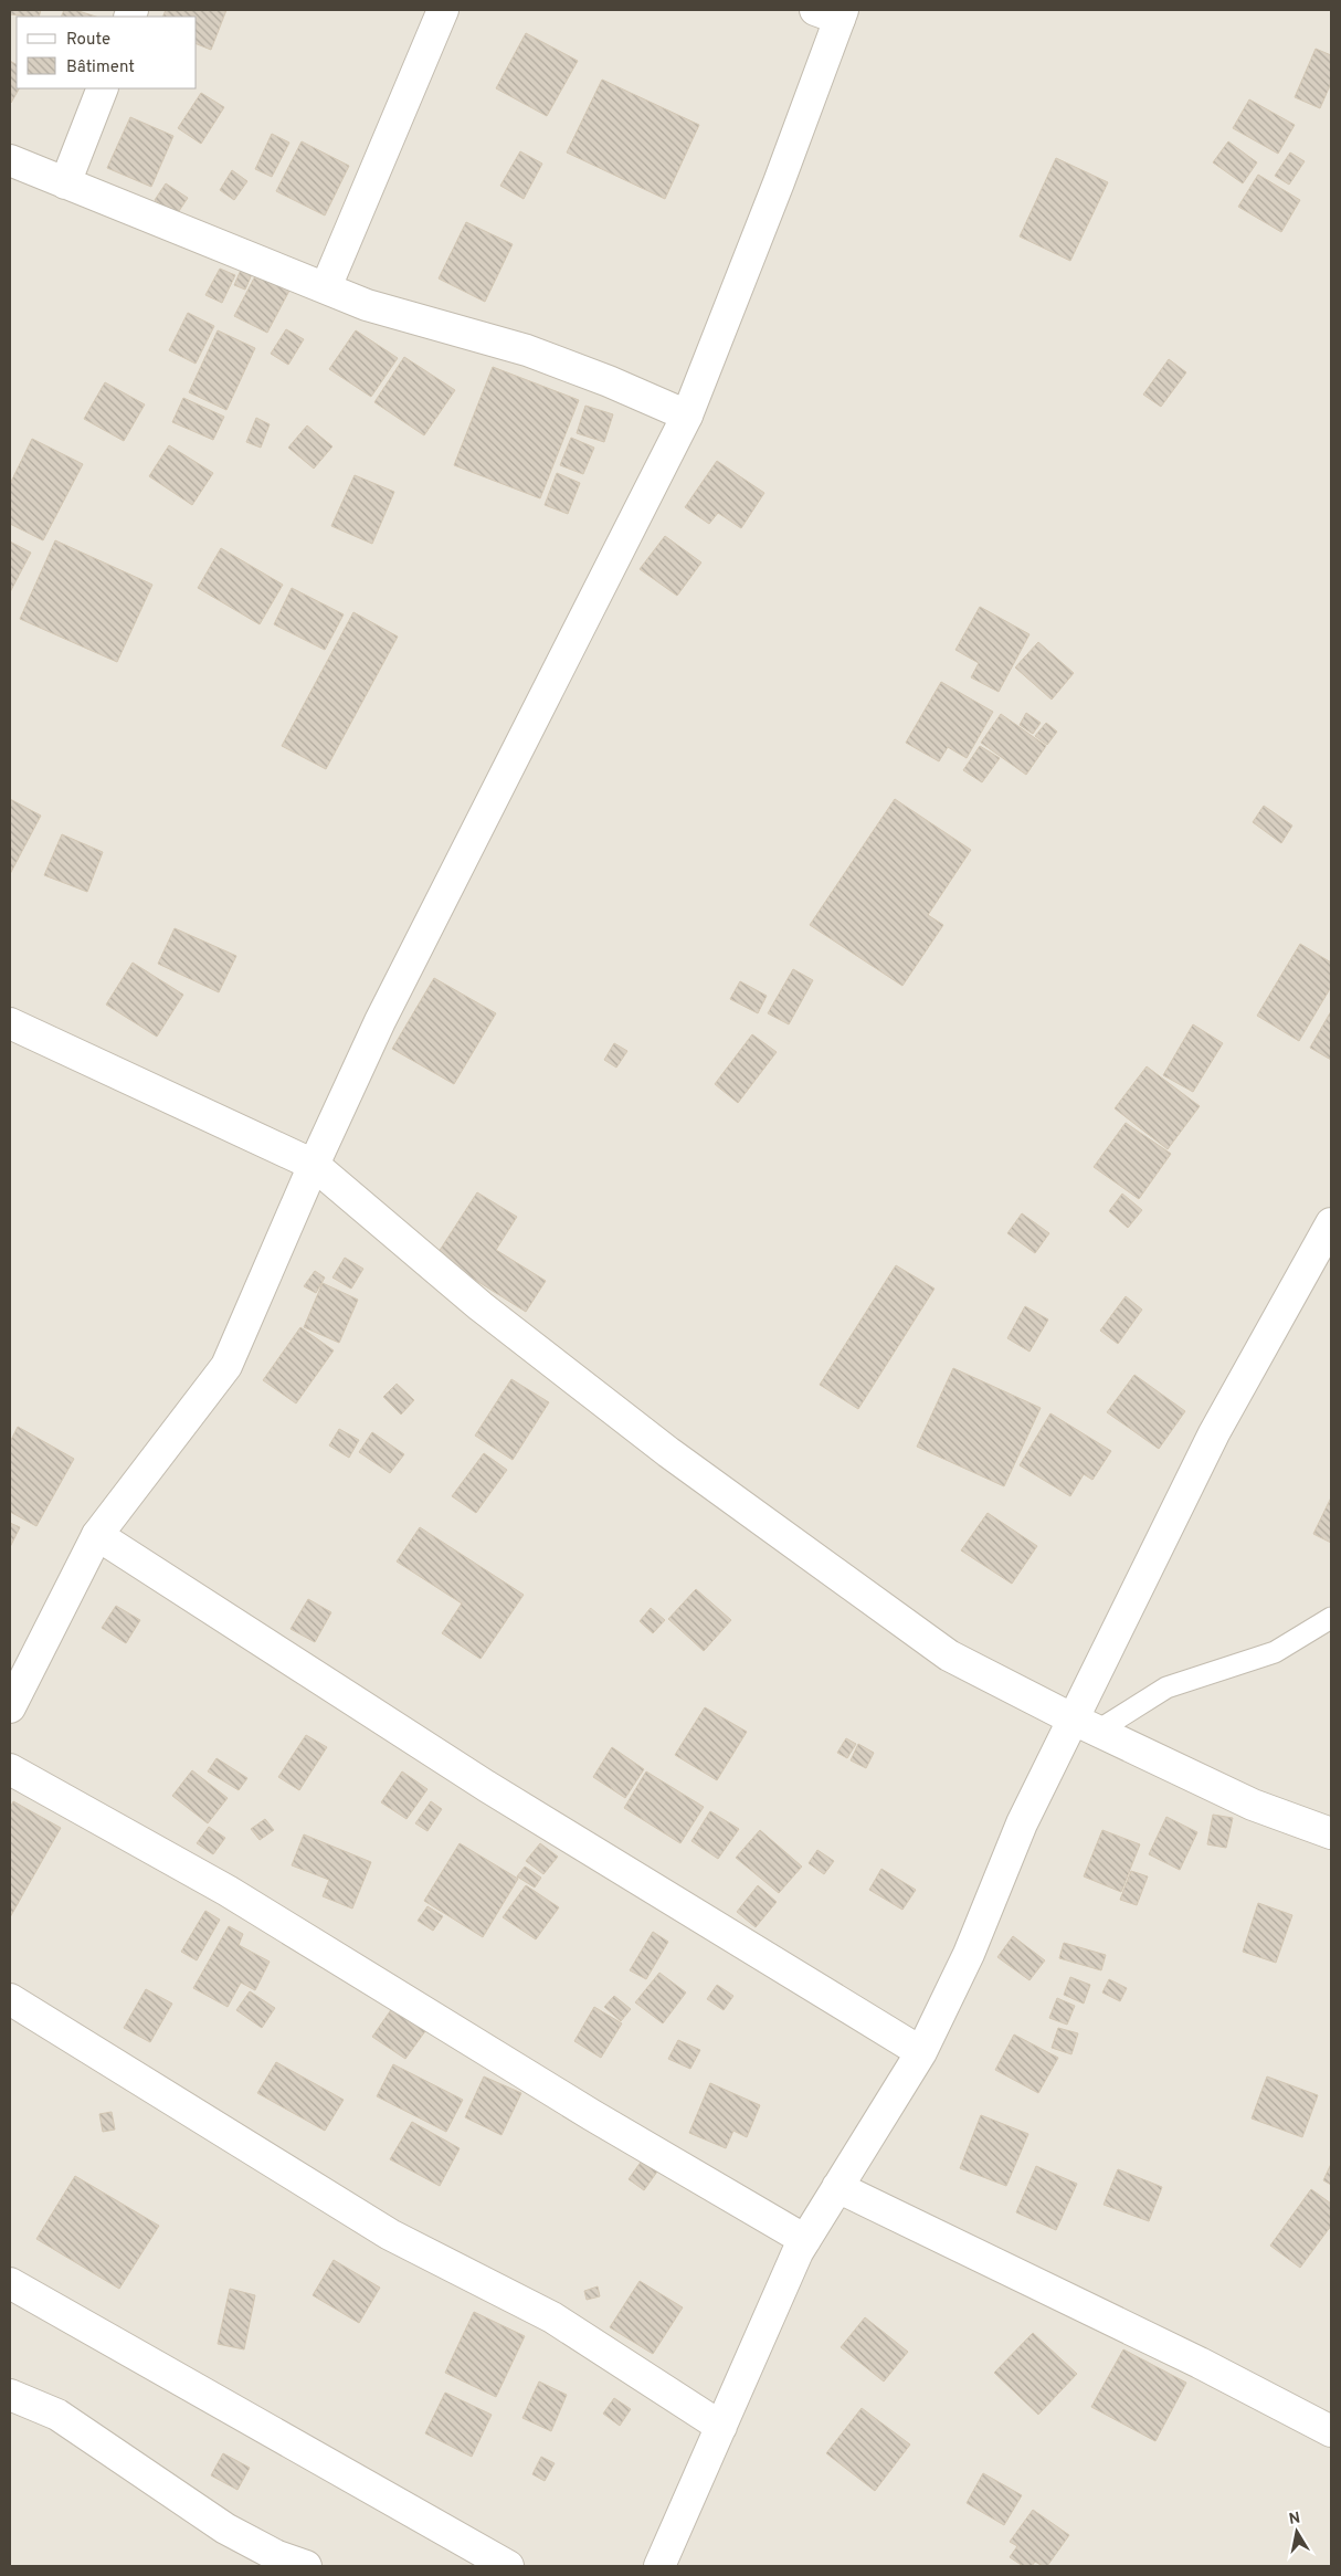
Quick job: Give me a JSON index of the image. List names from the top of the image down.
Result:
{
  "legend": ["Route", "Bâtiment"],
  "north": "top"
}
